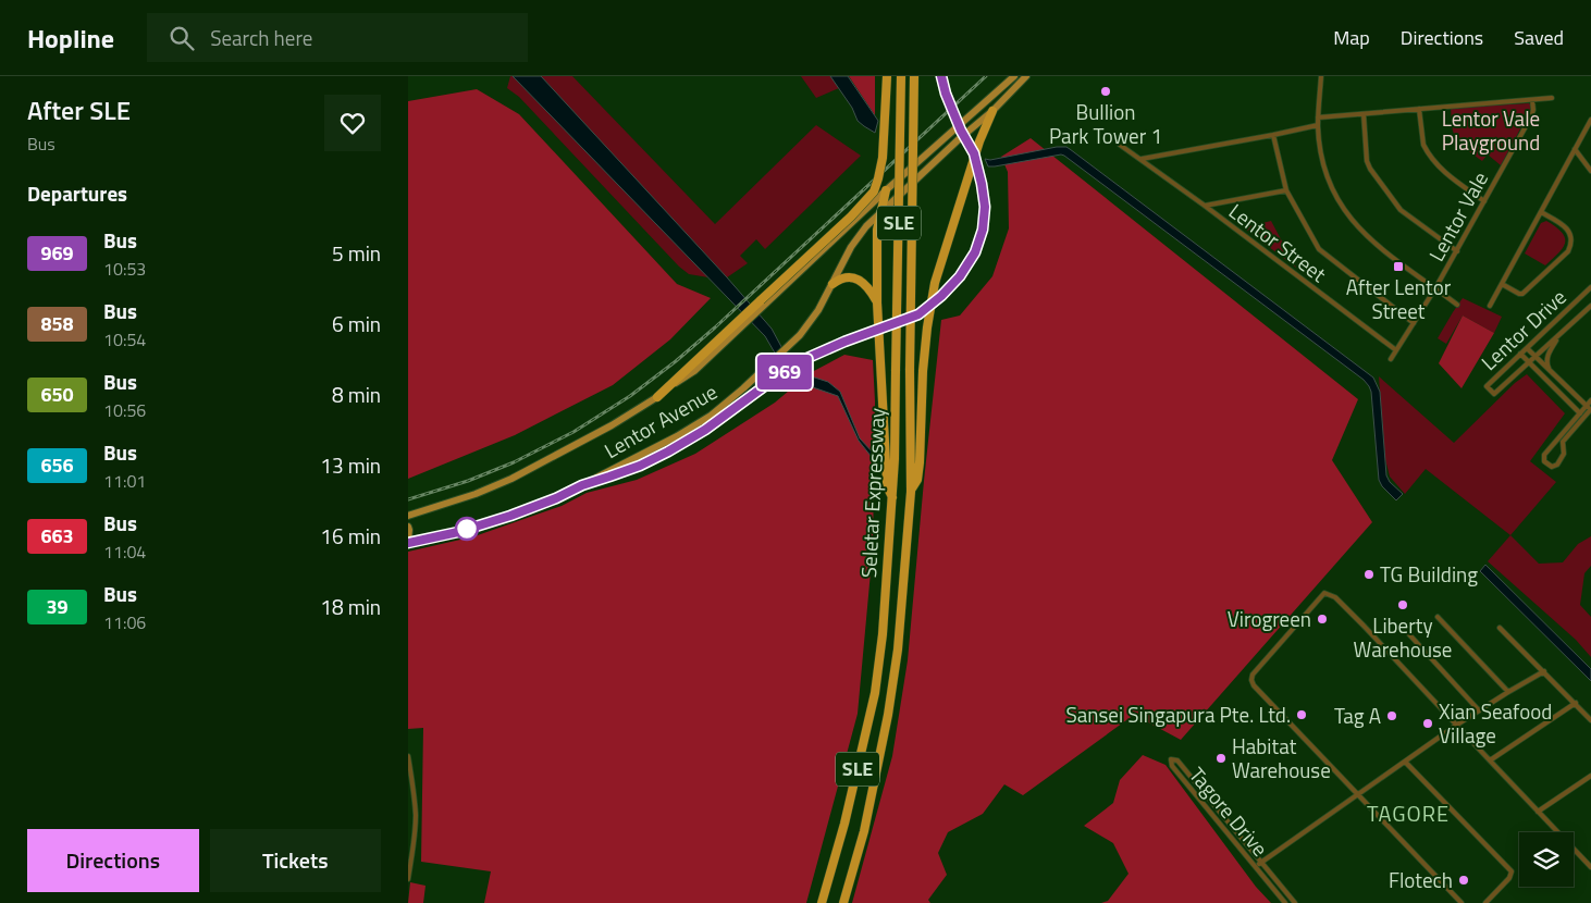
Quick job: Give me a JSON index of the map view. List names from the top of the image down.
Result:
{
  "streets": {
    "highway": ["SLE", "Seletar Expressway"],
    "main road": ["Lentor Avenue"],
    "street": [
      "Lentor Vale",
      "Lentor Street",
      "Lentor Drive",
      "Tagore Drive"
    ]
  },
  "districts": ["TAGORE"],
  "parks": ["Lentor Vale Playground"],
  "places": {
    "other": [
      "Bullion Park Tower 1",
      "TG Building",
      "Liberty Warehouse",
      "Virogreen",
      "Sansei Singapura Pte. Ltd.",
      "Tag A",
      "Xian Seafood Village",
      "Habitat Warehouse",
      "Flotech"
    ],
    "transit": ["After Lentor Street"]
  },
  "lines": ["bus line 969"],
  "page": {
    "header": "Hopline",
    "search": "Search here",
    "nav": ["Map", "Directions", "Saved"],
    "heading": [
      ["After SLE", "Bus"],
      "Departures"
    ],
    "on_map": "969",
    "list": [
      {
        "mark": "969",
        "name": "Bus",
        "note": "10:53",
        "value": "5 min"
      },
      {
        "mark": "858",
        "name": "Bus",
        "note": "10:54",
        "value": "6 min"
      },
      {
        "mark": "650",
        "name": "Bus",
        "note": "10:56",
        "value": "8 min"
      },
      {
        "mark": "656",
        "name": "Bus",
        "note": "11:01",
        "value": "13 min"
      },
      {
        "mark": "663",
        "name": "Bus",
        "note": "11:04",
        "value": "16 min"
      },
      {
        "mark": "39",
        "name": "Bus",
        "note": "11:06",
        "value": "18 min"
      }
    ],
    "buttons": ["Directions", "Tickets"]
  }
}
